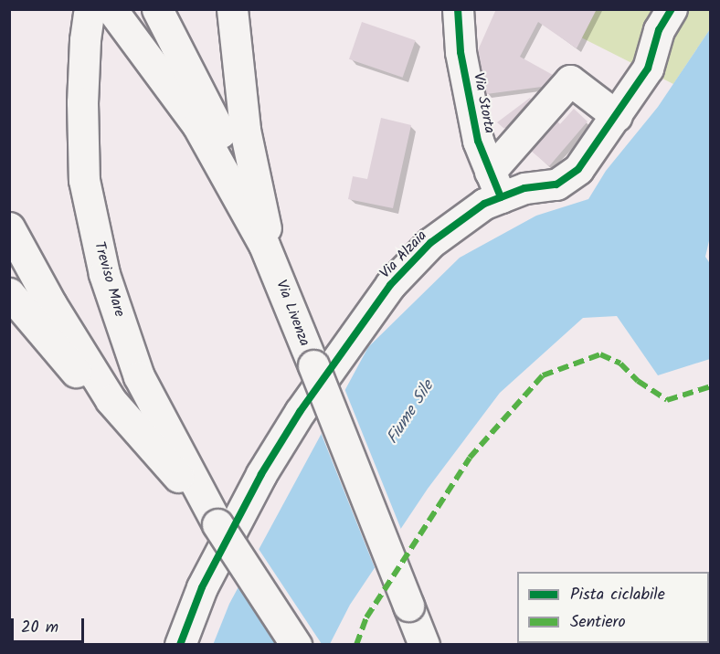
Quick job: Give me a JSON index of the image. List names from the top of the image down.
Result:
{
  "streets": {
    "main road": [
      "Via Storta",
      "Via Alzaia",
      "Treviso Mare",
      "Via Livenza"
    ]
  },
  "crossings": [
    ["Via Storta", "Via Alzaia"],
    ["Treviso Mare", "Via Livenza"]
  ],
  "water": ["Fiume Sile"],
  "legend": ["Pista ciclabile", "Sentiero"],
  "scale_bar": "20 m"
}
